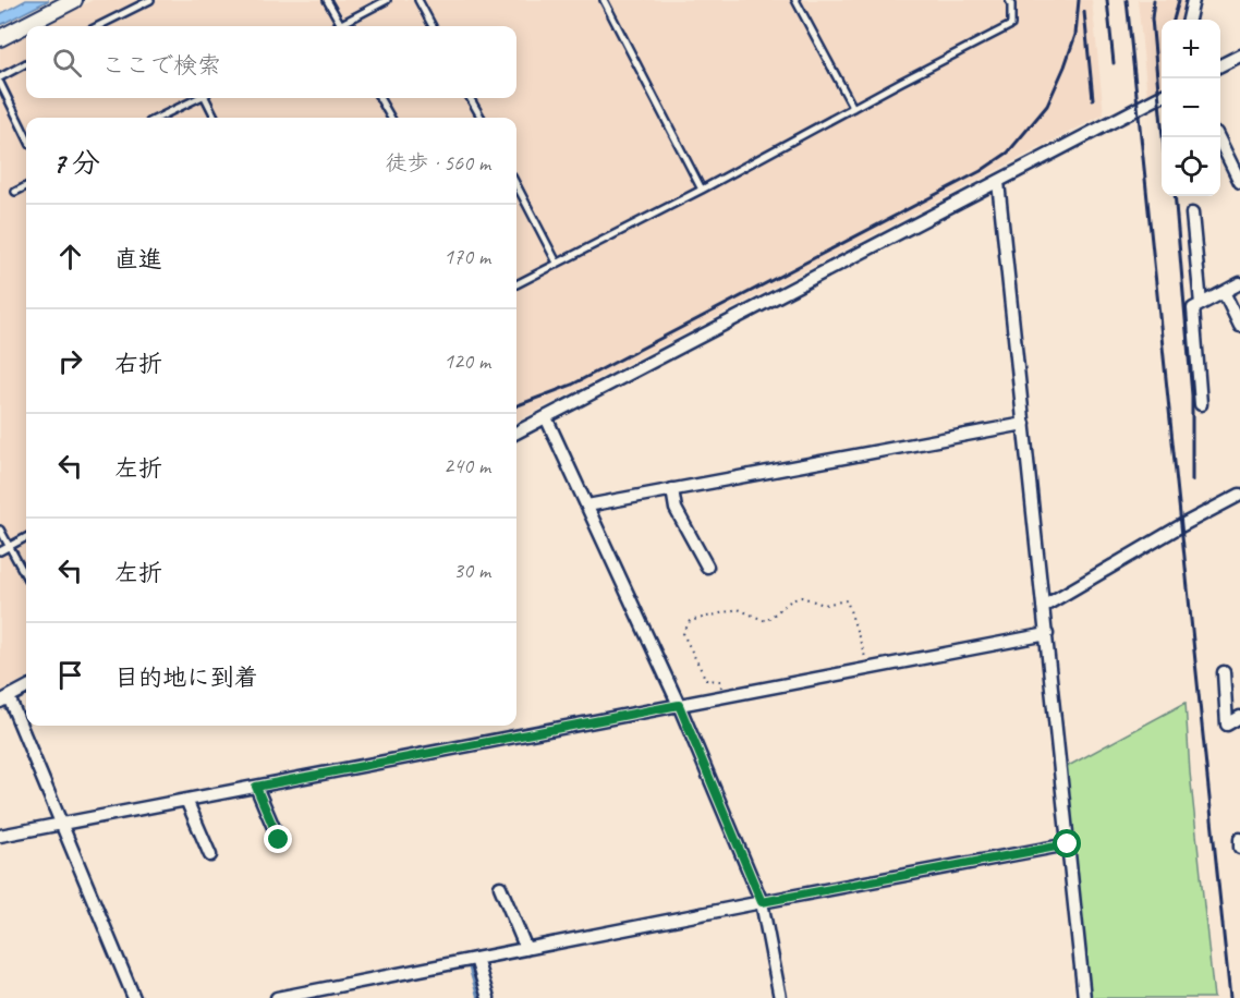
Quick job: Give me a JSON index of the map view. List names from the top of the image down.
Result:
{
  "page": {
    "map_buttons": ["+", "−"],
    "search": "ここで検索",
    "heading": ["7 分", "徒歩 · 560 m"],
    "list": [
      ["直進", "170 m"],
      ["右折", "120 m"],
      ["左折", "240 m"],
      ["左折", "30 m"],
      "目的地に到着"
    ]
  }
}
